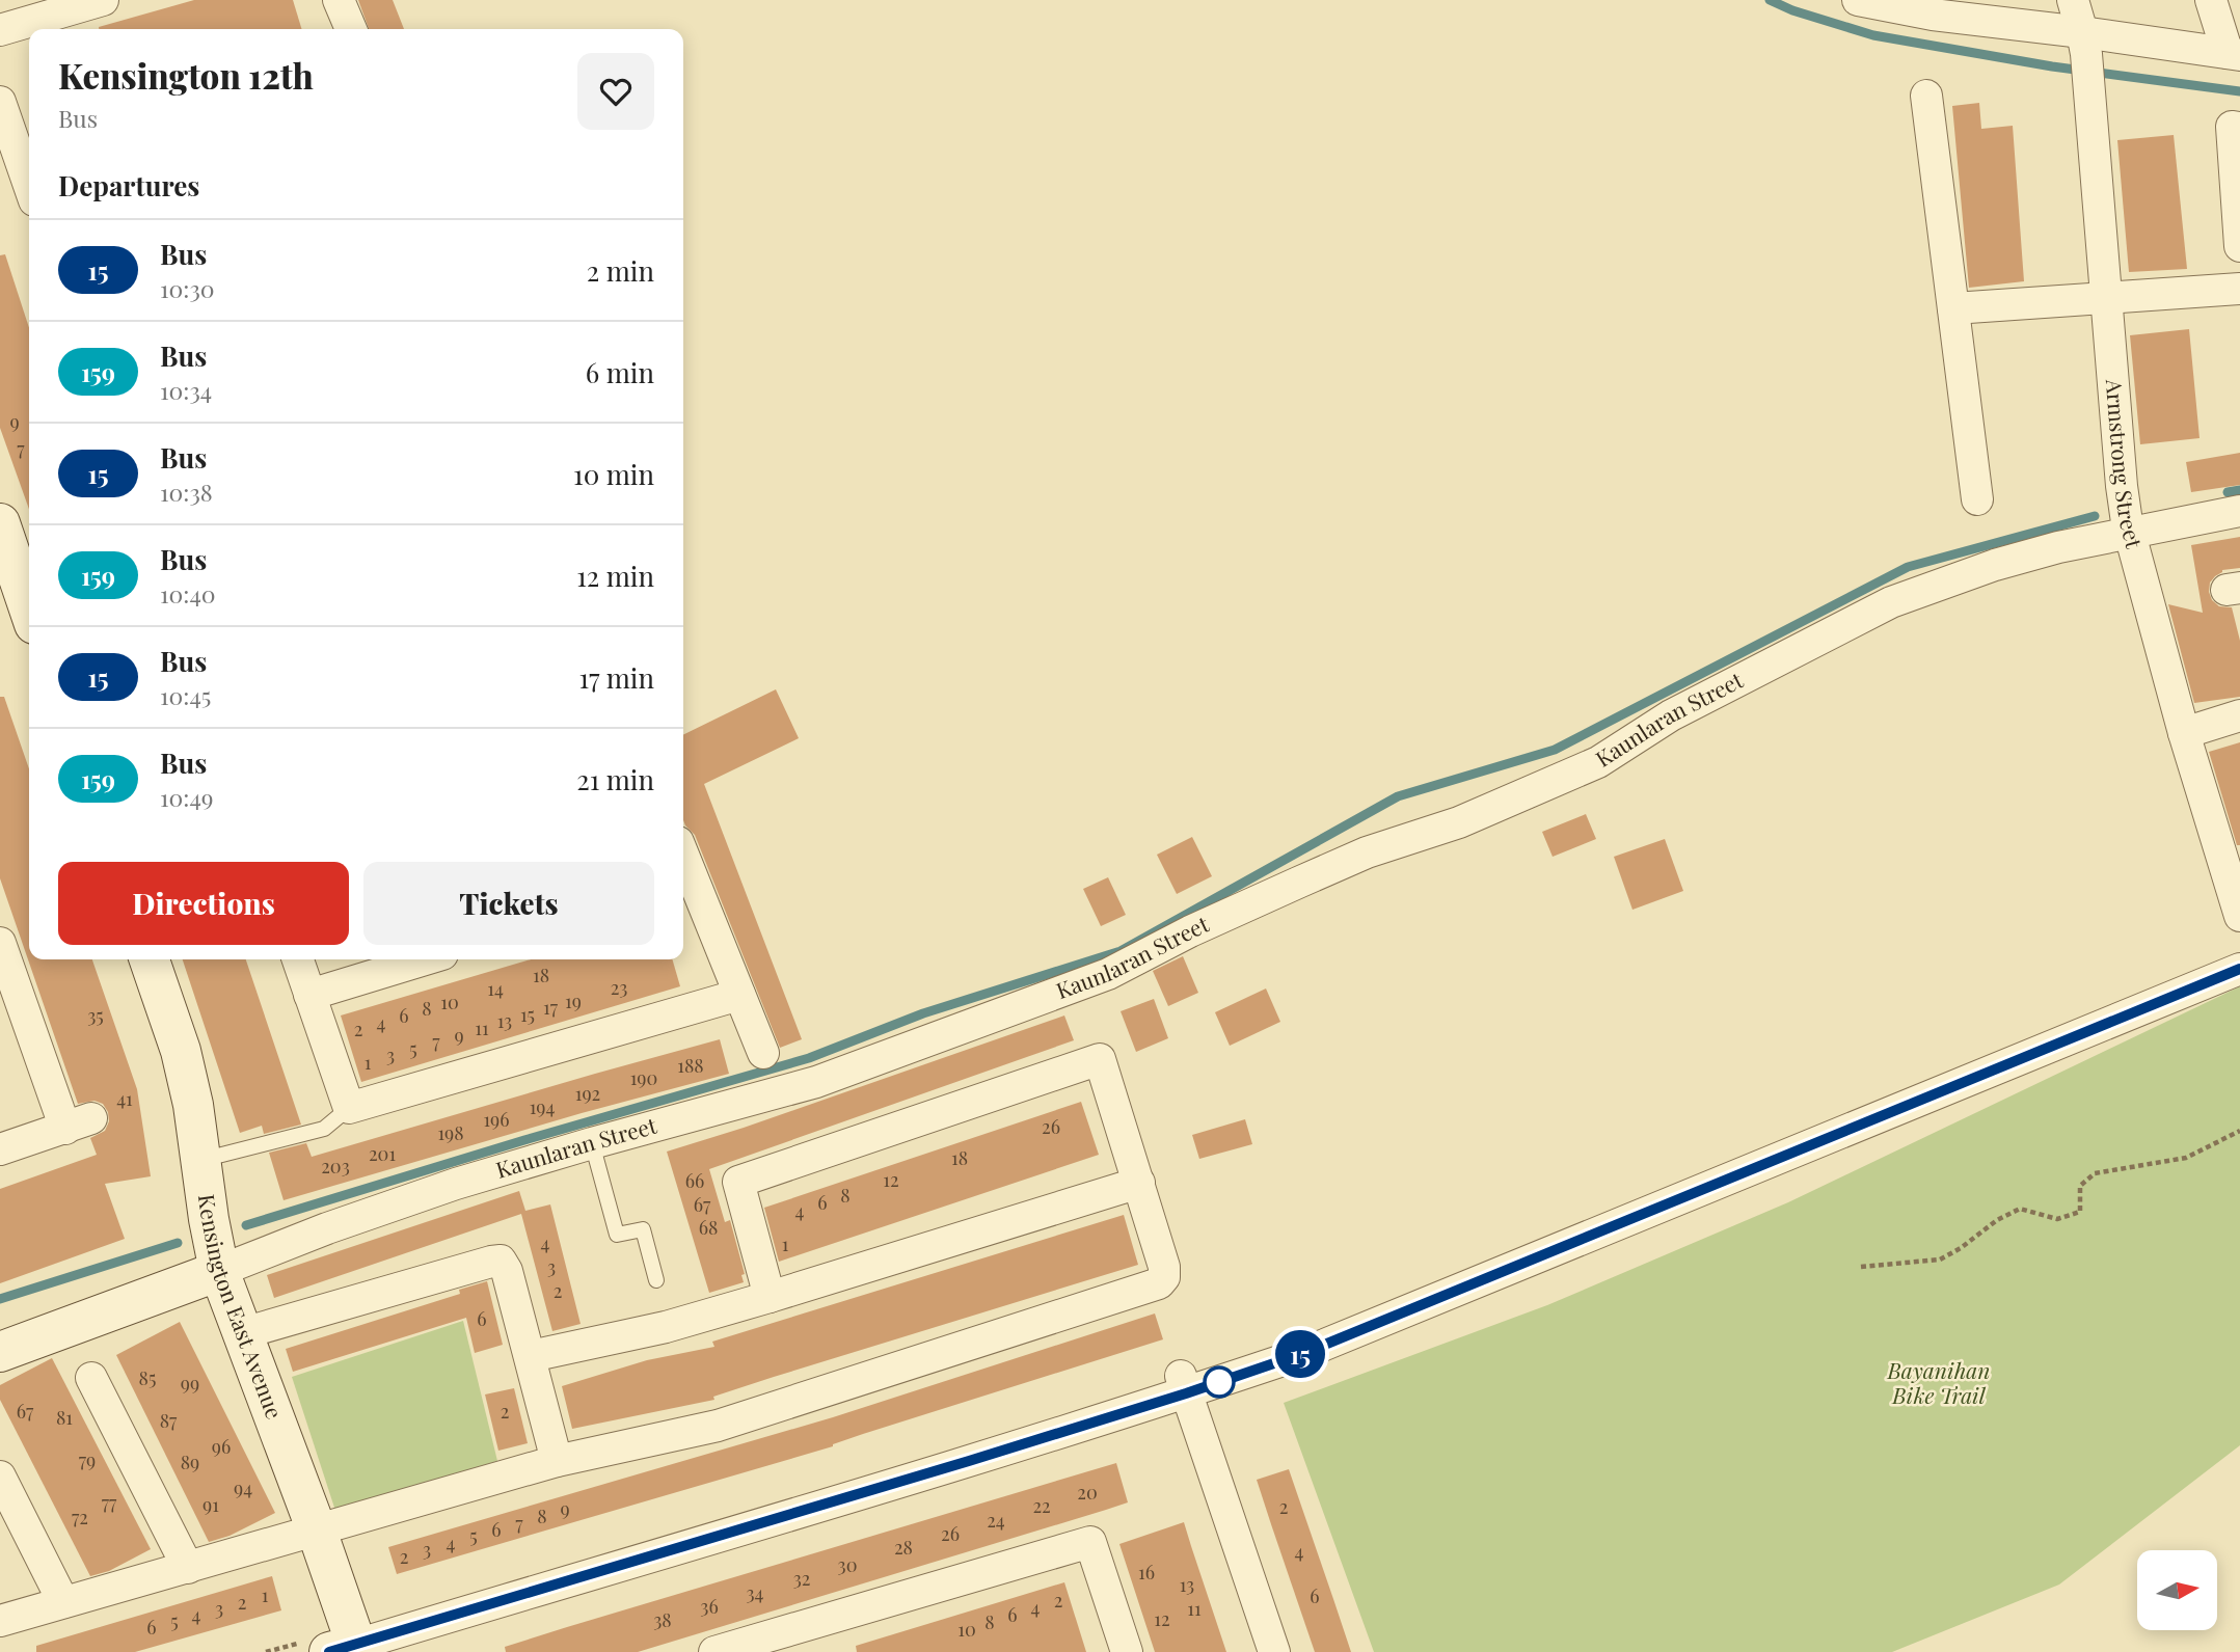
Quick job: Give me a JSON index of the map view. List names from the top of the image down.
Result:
{
  "streets": {
    "street": ["Armstrong Street", "Kaunlaran Street", "Kensington East Avenue"]
  },
  "crossings": [
    ["Armstrong Street", "Kaunlaran Street"],
    ["Kaunlaran Street", "Kensington East Avenue"]
  ],
  "parks": ["Bayanihan Bike Trail"],
  "lines": ["bus line 15"],
  "house_numbers": [
    "9",
    "7",
    "18",
    "23",
    "14",
    "19",
    "10",
    "17",
    "8",
    "15",
    "35",
    "6",
    "13",
    "4",
    "11",
    "2",
    "9",
    "7",
    "5",
    "3",
    "1",
    "188",
    "190",
    "192",
    "41",
    "194",
    "196",
    "26",
    "198",
    "201",
    "18",
    "203",
    "12",
    "66",
    "8",
    "6",
    "67",
    "4",
    "68",
    "4",
    "1",
    "3",
    "2",
    "6",
    "85",
    "99",
    "67",
    "2",
    "81",
    "87",
    "96",
    "79",
    "89",
    "94",
    "20",
    "77",
    "91",
    "22",
    "2",
    "9",
    "8",
    "72",
    "24",
    "7",
    "6",
    "26",
    "5",
    "4",
    "28",
    "3",
    "4",
    "2",
    "30",
    "16",
    "32",
    "13",
    "34",
    "1",
    "6",
    "2",
    "2",
    "36",
    "4",
    "3",
    "11",
    "4",
    "6",
    "12",
    "38",
    "5",
    "8",
    "6",
    "10"
  ],
  "north": "right",
  "page": {
    "on_map": "15",
    "heading": [
      ["Kensington 12th", "Bus"],
      "Departures"
    ],
    "list": [
      {
        "mark": "15",
        "name": "Bus",
        "note": "10:30",
        "value": "2 min"
      },
      {
        "mark": "159",
        "name": "Bus",
        "note": "10:34",
        "value": "6 min"
      },
      {
        "mark": "15",
        "name": "Bus",
        "note": "10:38",
        "value": "10 min"
      },
      {
        "mark": "159",
        "name": "Bus",
        "note": "10:40",
        "value": "12 min"
      },
      {
        "mark": "15",
        "name": "Bus",
        "note": "10:45",
        "value": "17 min"
      },
      {
        "mark": "159",
        "name": "Bus",
        "note": "10:49",
        "value": "21 min"
      }
    ],
    "buttons": ["Directions", "Tickets"]
  }
}
